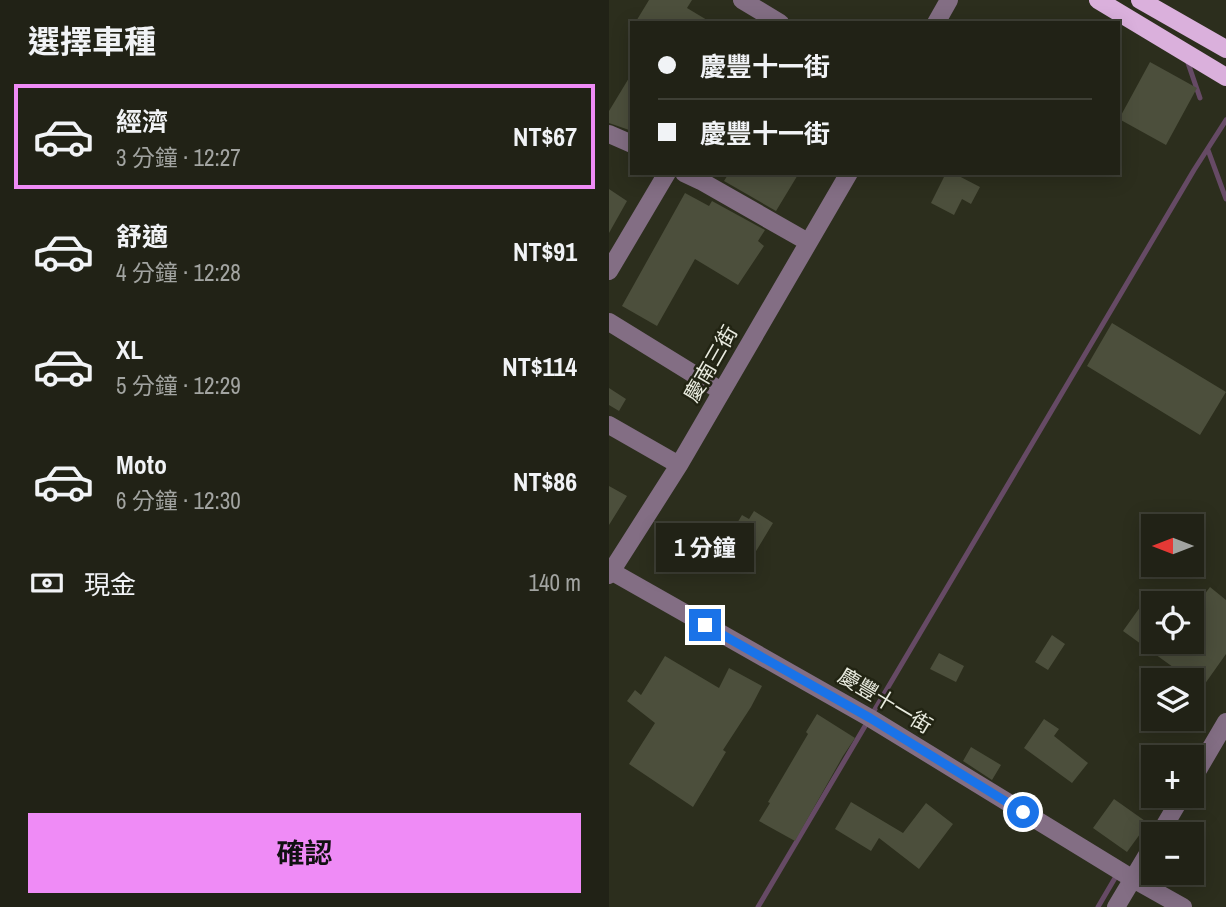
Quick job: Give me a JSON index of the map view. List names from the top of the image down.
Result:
{
  "streets": {
    "street": ["慶南三街", "慶豐十一街"]
  },
  "crossings": [
    ["慶南三街", "慶豐十一街"]
  ],
  "north": "left",
  "page": {
    "heading": "選擇車種",
    "banner": ["慶豐十一街", "慶豐十一街"],
    "list": [
      {
        "name": "經濟",
        "note": "3 分鐘 · 12:27",
        "value": "NT$67"
      },
      {
        "name": "舒適",
        "note": "4 分鐘 · 12:28",
        "value": "NT$91"
      },
      {
        "name": "XL",
        "note": "5 分鐘 · 12:29",
        "value": "NT$114"
      },
      {
        "name": "Moto",
        "note": "6 分鐘 · 12:30",
        "value": "NT$86"
      }
    ],
    "map_buttons": ["+", "−"],
    "bubble": "1 分鐘",
    "pay": ["現金", "140 m"],
    "buttons": "確認"
  }
}
